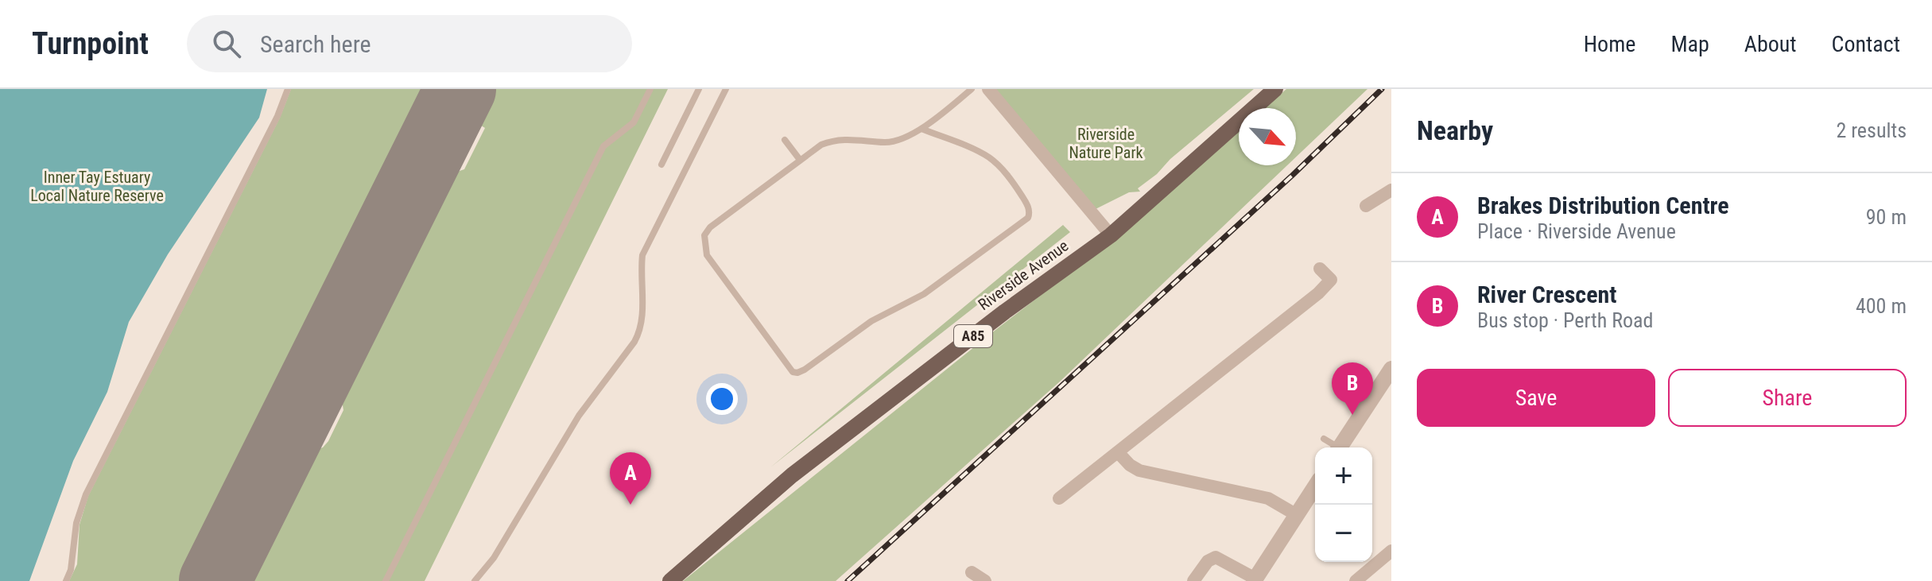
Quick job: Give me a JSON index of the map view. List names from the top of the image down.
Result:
{
  "streets": {
    "main road": ["Riverside Avenue", "A85"]
  },
  "parks": ["Riverside Nature Park", "Inner Tay Estuary Local Nature Reserve"],
  "north": "bottom right",
  "page": {
    "header": "Turnpoint",
    "search": "Search here",
    "nav": [
      "Home",
      "Map",
      "About",
      "Contact"
    ],
    "heading": ["Nearby", "2 results"],
    "list": [
      {
        "mark": "A",
        "name": "Brakes Distribution Centre",
        "note": "Place · Riverside Avenue",
        "value": "90 m"
      },
      {
        "mark": "B",
        "name": "River Crescent",
        "note": "Bus stop · Perth Road",
        "value": "400 m"
      }
    ],
    "buttons": ["Save", "Share"],
    "pins": ["B", "A"],
    "map_buttons": ["+", "−"]
  }
}
